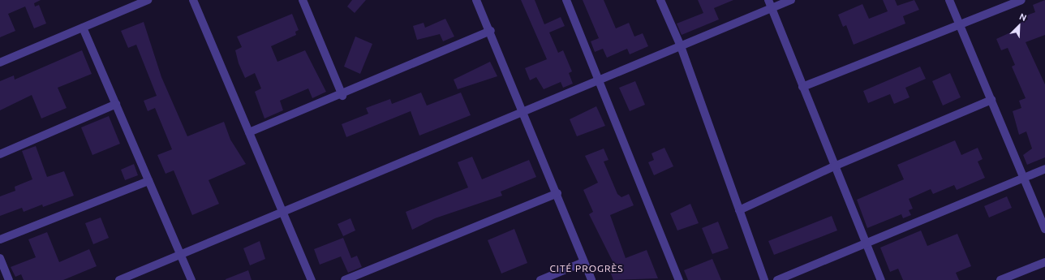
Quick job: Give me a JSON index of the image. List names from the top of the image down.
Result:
{
  "districts": ["CITÉ PROGRÈS"],
  "north": "top right"
}
